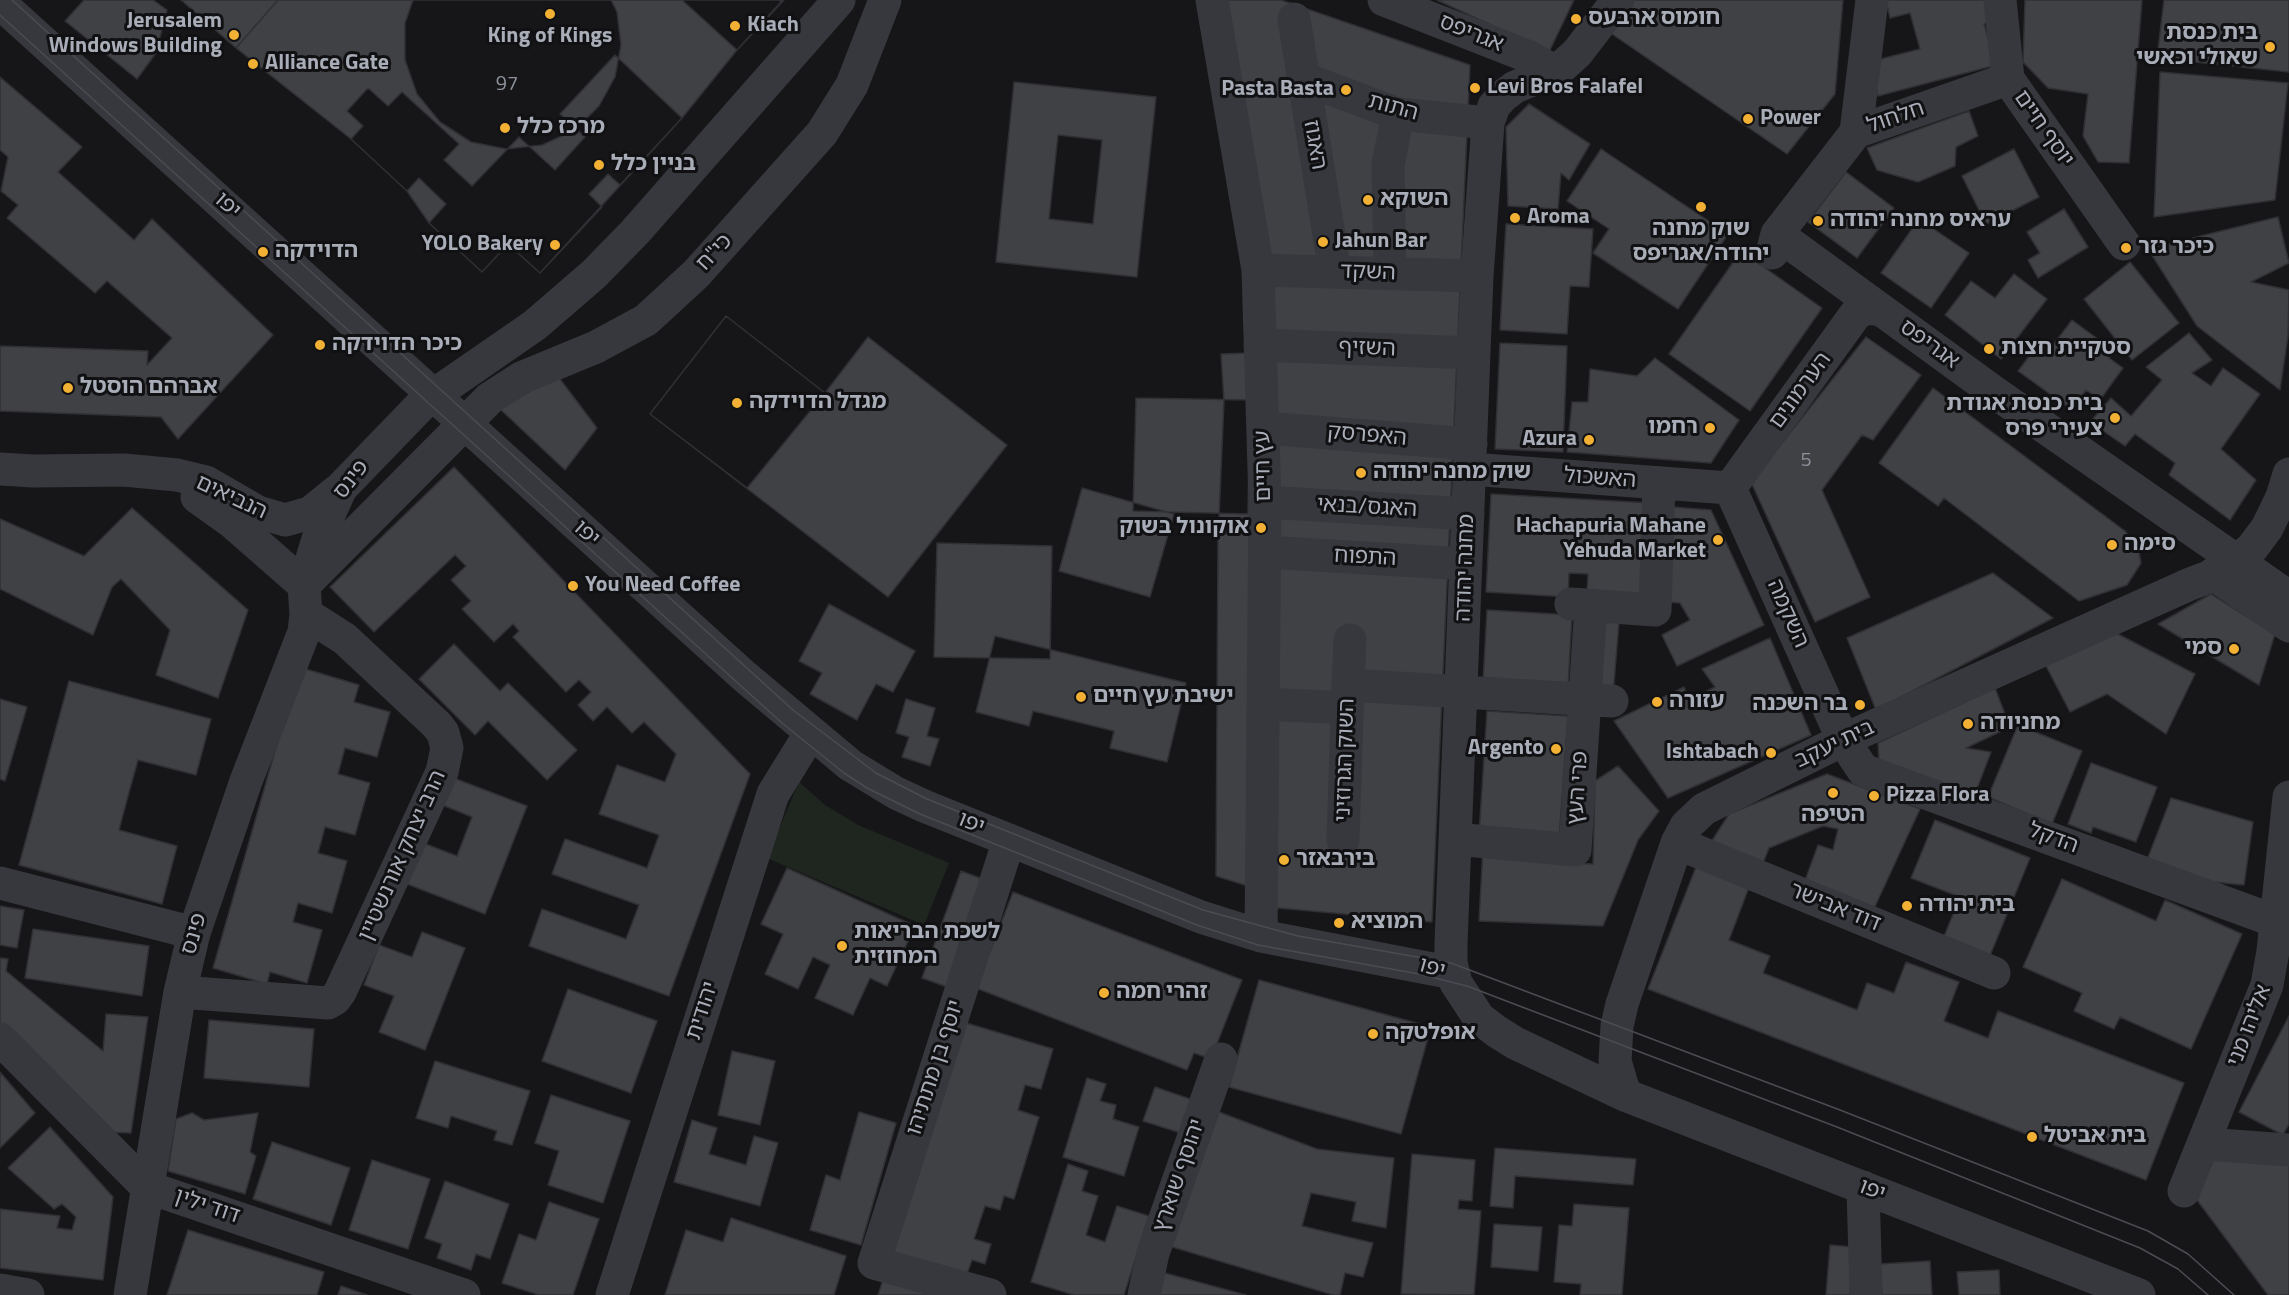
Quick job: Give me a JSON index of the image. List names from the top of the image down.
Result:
{
  "streets": {
    "street": [
      "אגריפס",
      "התות",
      "חלחול",
      "יוסף חיים",
      "האגוז",
      "יפו",
      "כי\"ח",
      "השקד",
      "השזיף",
      "הערמונים",
      "האפרסק",
      "עץ חיים",
      "האשכול",
      "פינס",
      "הנביאים",
      "האגס/בנאי",
      "התפוח",
      "מחנה יהודה",
      "השקמה",
      "בית יעקב",
      "השוק הגרוזיני",
      "פרי העץ",
      "הדקל",
      "הרב יצחק אורנשטיין",
      "דוד אבישר",
      "יהודית",
      "אליהו מני",
      "יוסף בן מתתיהו",
      "יהוסף שוארץ",
      "דוד ילין"
    ]
  },
  "crossings": [
    ["אגריפס", "חלחול"],
    ["אגריפס", "הערמונים"],
    ["אגריפס", "מחנה יהודה"],
    ["אגריפס", "בית יעקב"],
    ["התות", "האגוז"],
    ["התות", "מחנה יהודה"],
    ["חלחול", "יוסף חיים"],
    ["האגוז", "השקד"],
    ["יפו", "כי\"ח"],
    ["יפו", "עץ חיים"],
    ["יפו", "פינס"],
    ["יפו", "מחנה יהודה"],
    ["יפו", "בית יעקב"],
    ["יפו", "יהודית"],
    ["יפו", "יוסף בן מתתיהו"],
    ["כי\"ח", "פינס"],
    ["השקד", "עץ חיים"],
    ["השקד", "מחנה יהודה"],
    ["השזיף", "עץ חיים"],
    ["השזיף", "מחנה יהודה"],
    ["הערמונים", "האשכול"],
    ["הערמונים", "השקמה"],
    ["האפרסק", "עץ חיים"],
    ["האפרסק", "האשכול"],
    ["האפרסק", "מחנה יהודה"],
    ["עץ חיים", "האגס/בנאי"],
    ["עץ חיים", "התפוח"],
    ["האשכול", "מחנה יהודה"],
    ["האשכול", "השקמה"],
    ["האשכול", "פרי העץ"],
    ["פינס", "הנביאים"],
    ["פינס", "הרב יצחק אורנשטיין"],
    ["פינס", "דוד ילין"],
    ["הנביאים", "הרב יצחק אורנשטיין"],
    ["האגס/בנאי", "מחנה יהודה"],
    ["התפוח", "מחנה יהודה"],
    ["מחנה יהודה", "השוק הגרוזיני"],
    ["מחנה יהודה", "פרי העץ"],
    ["השקמה", "בית יעקב"],
    ["השקמה", "הדקל"],
    ["בית יעקב", "הדקל"],
    ["בית יעקב", "דוד אבישר"],
    ["השוק הגרוזיני", "פרי העץ"],
    ["הדקל", "אליהו מני"]
  ],
  "places": [
    "King of Kings",
    "חומוס ארבעס",
    "Kiach",
    "Jerusalem Windows Building",
    "בית כנסת שאולי וכאשי",
    "Alliance Gate",
    "Levi Bros Falafel",
    "Pasta Basta",
    "Power",
    "מרכז כלל",
    "בניין כלל",
    "השוקא",
    "שוק מחנה יהודה/אגריפס",
    "Aroma",
    "עראיס מחנה יהודה",
    "Jahun Bar",
    "YOLO Bakery",
    "כיכר גזר",
    "הדוידקה",
    "כיכר הדוידקה",
    "סטקיית חצות",
    "אברהם הוסטל",
    "מגדל הדוידקה",
    "בית כנסת אגודת צעירי פרס",
    "רחמו",
    "Azura",
    "שוק מחנה יהודה",
    "אוקונול בשוק",
    "Hachapuria Mahane Yehuda Market",
    "סימה",
    "You Need Coffee",
    "סמי",
    "ישיבת עץ חיים",
    "עזורה",
    "בר השכנה",
    "מחניודה",
    "Argento",
    "Ishtabach",
    "הטיפה",
    "Pizza Flora",
    "בירבאזר",
    "בית יהודה",
    "המוציא",
    "לשכת הבריאות המחוזית",
    "זהרי חמה",
    "אופלטקה",
    "בית אביטל"
  ],
  "house_numbers": ["97", "5"]
}
